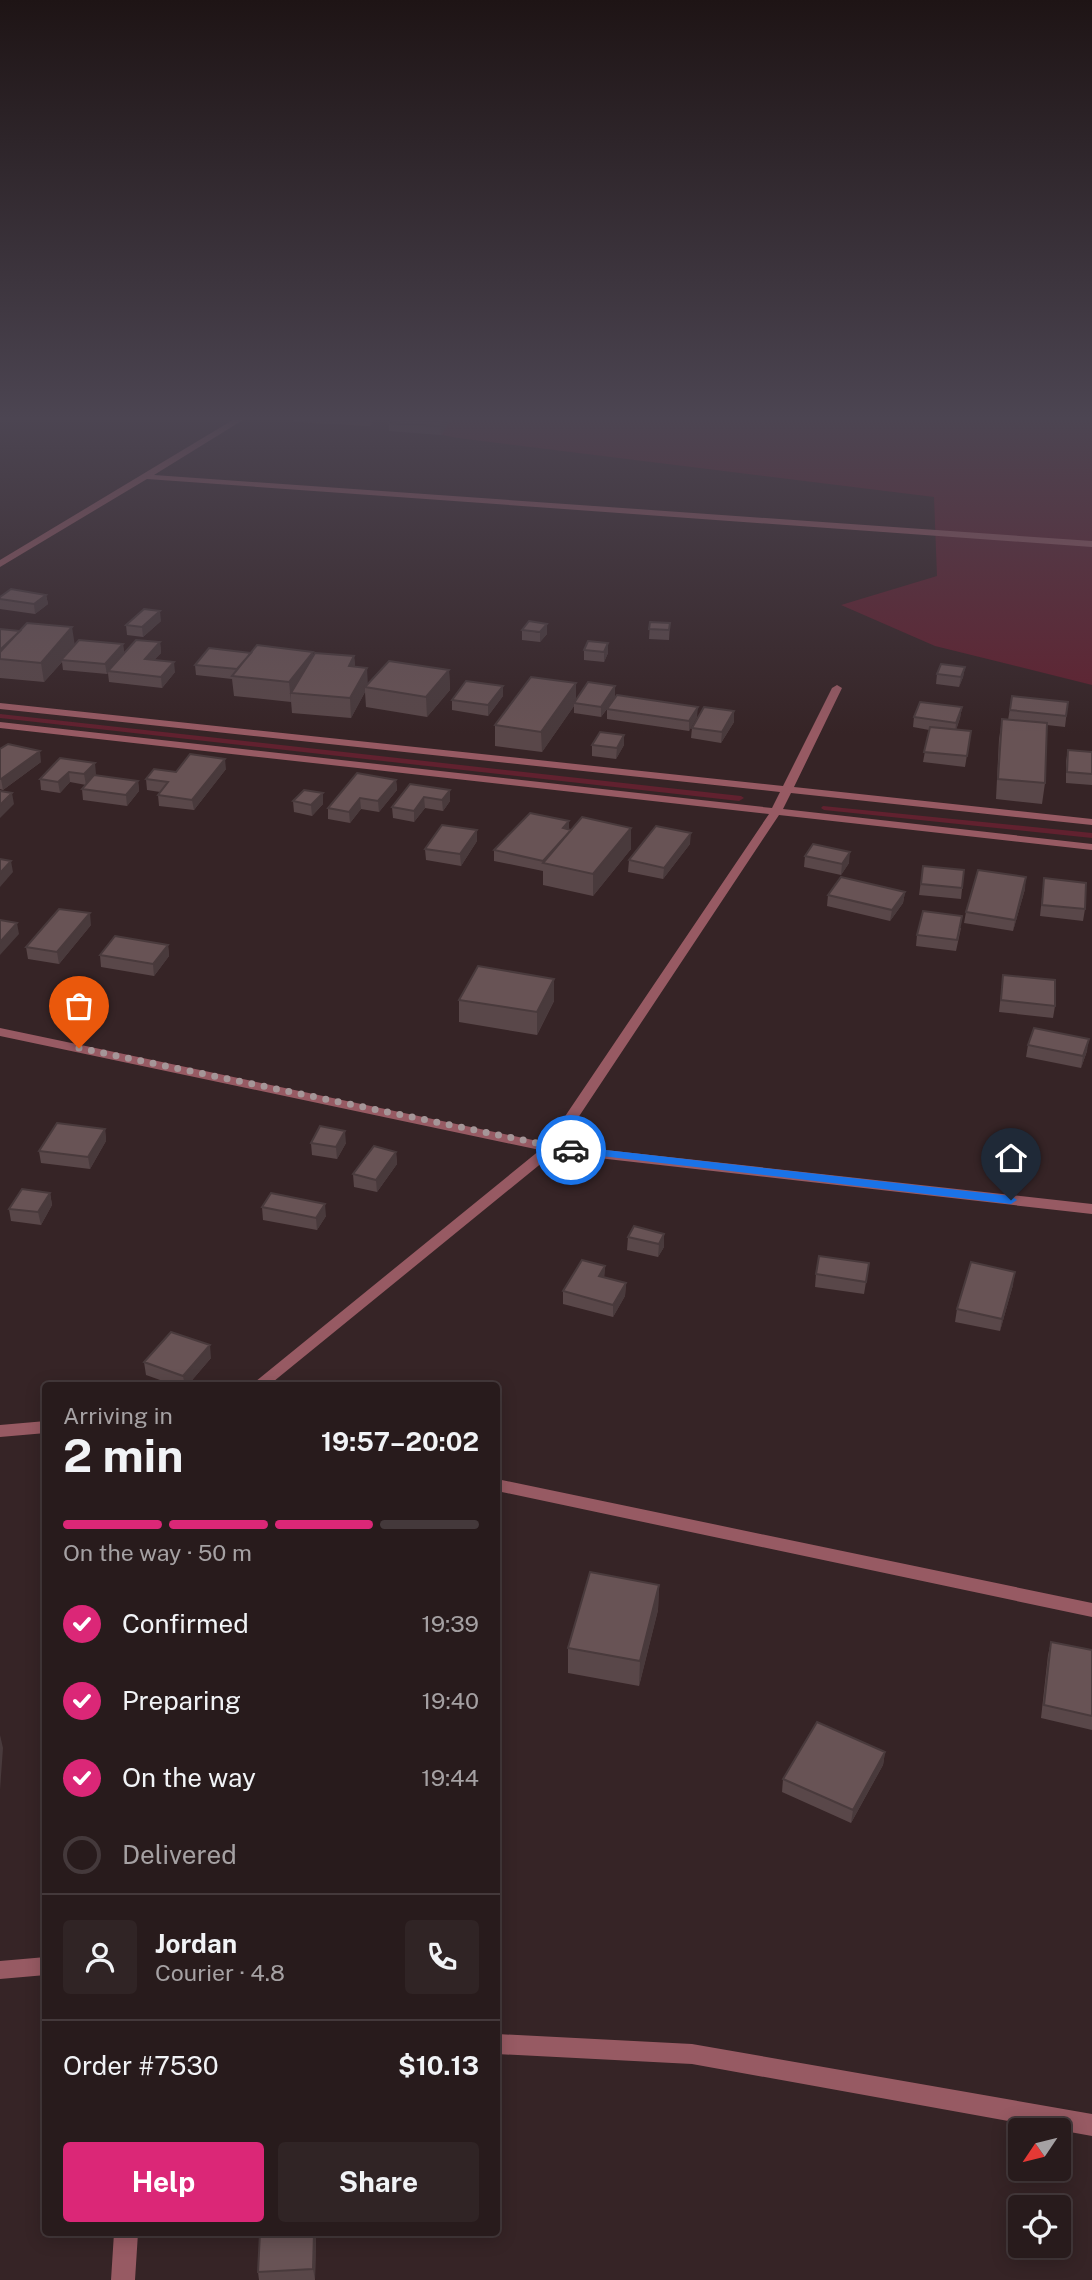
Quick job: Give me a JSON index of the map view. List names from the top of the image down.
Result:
{
  "north": "bottom left",
  "page": {
    "heading": ["2 min", "Arriving in", "19:57–20:02"],
    "panel": [
      "Jordan",
      "Courier · 4.8",
      "Order #7530",
      "$10.13"
    ],
    "bar": "On the way · 50 m",
    "list": [
      ["Confirmed", "19:39"],
      ["Preparing", "19:40"],
      ["On the way", "19:44"],
      "Delivered"
    ],
    "buttons": ["Help", "Share"]
  }
}
